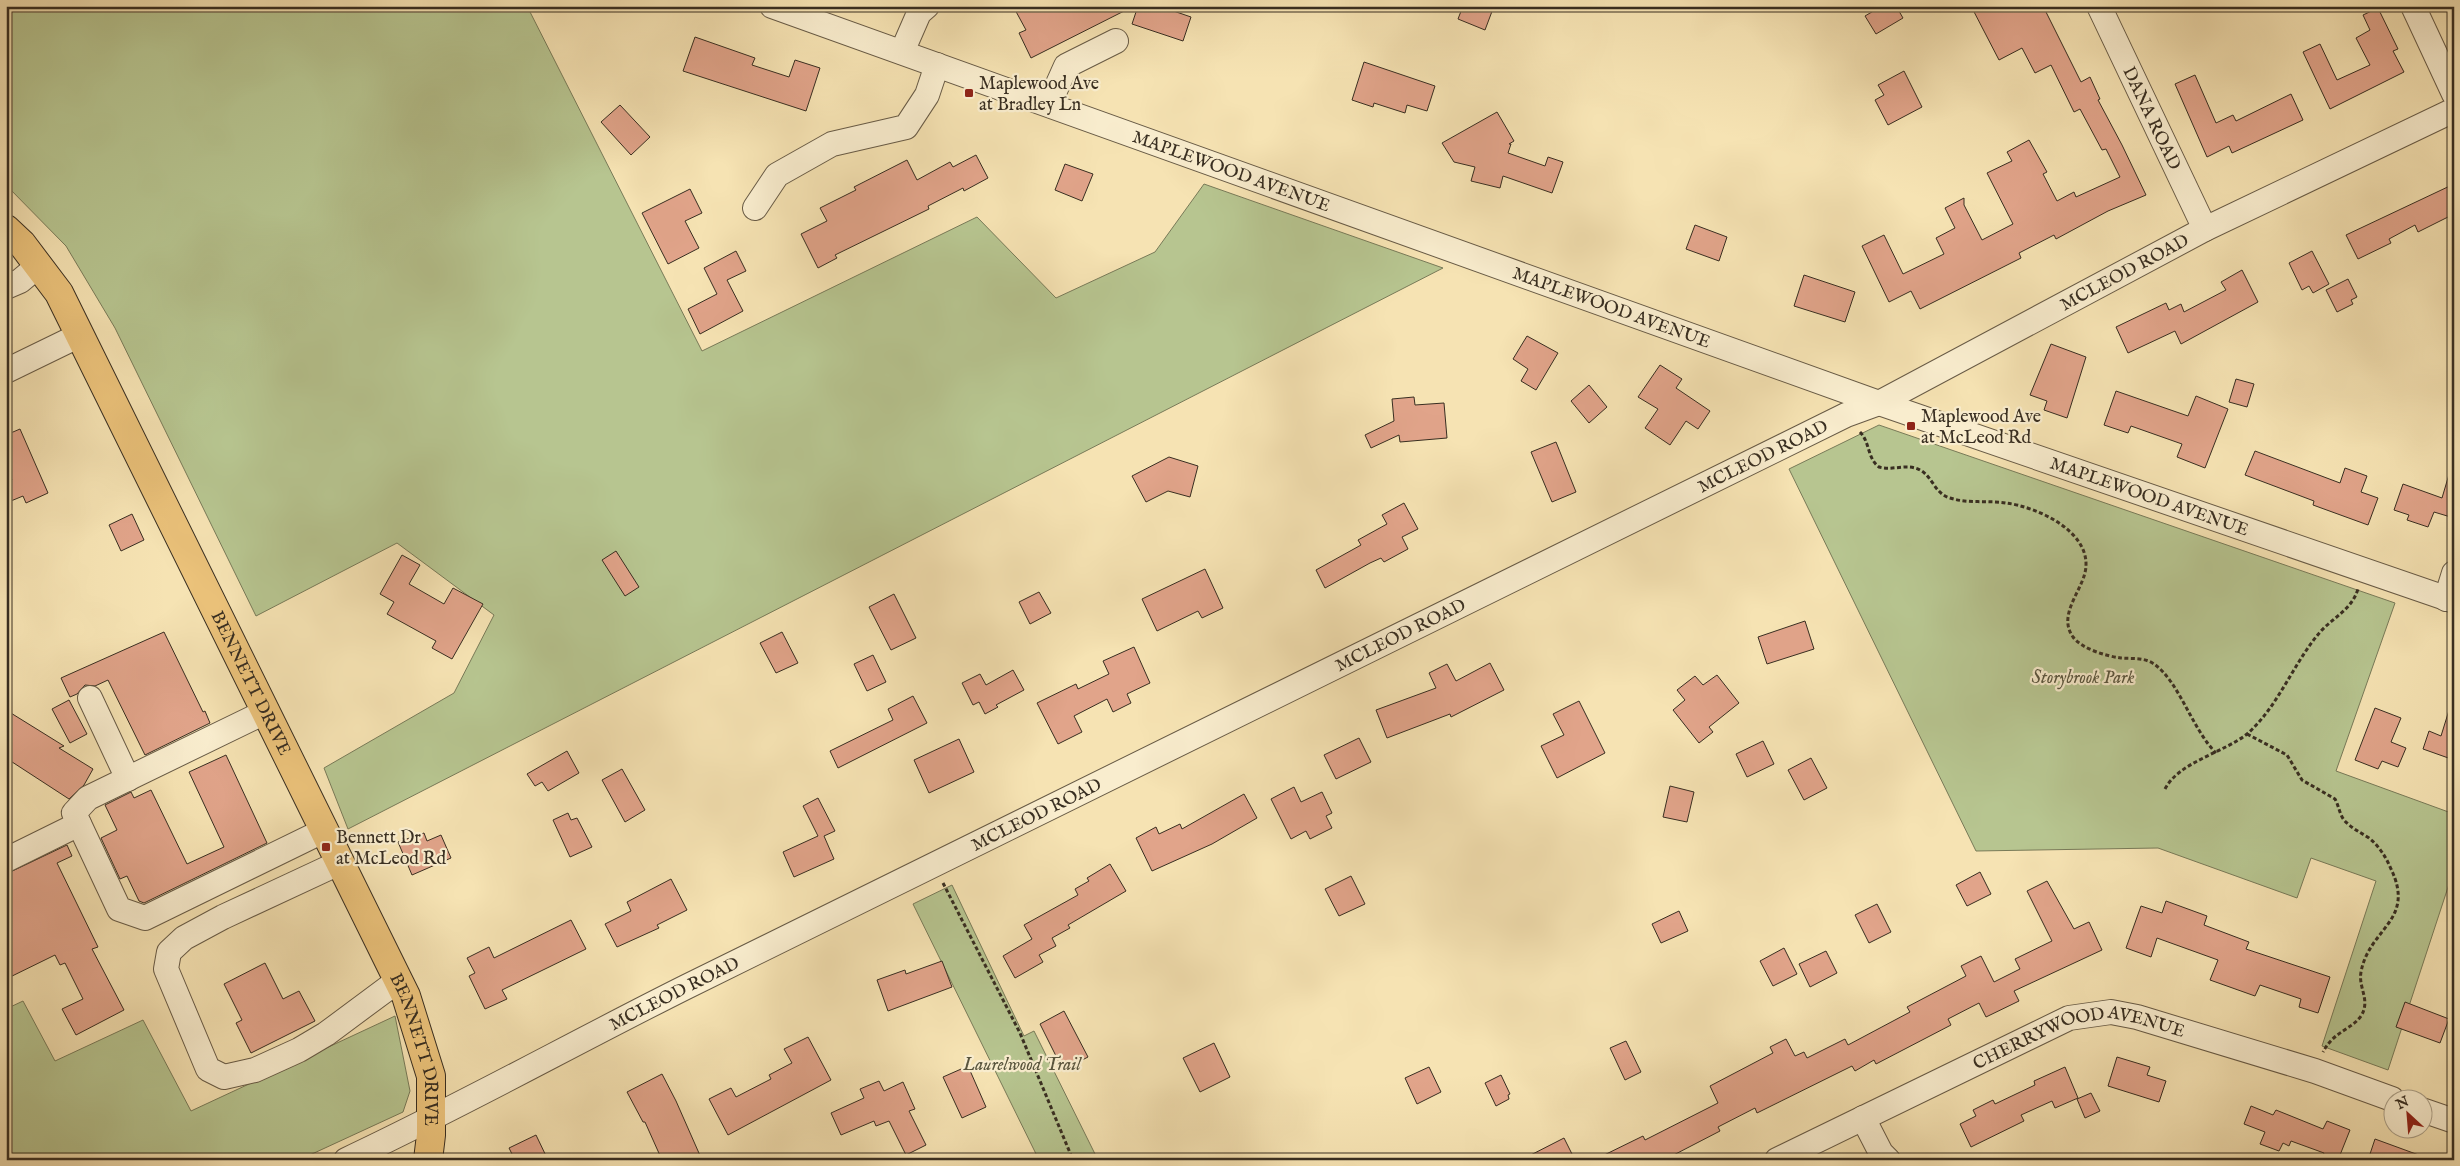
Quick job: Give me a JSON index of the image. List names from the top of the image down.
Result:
{
  "streets": {
    "main road": ["BENNETT DRIVE"],
    "street": [
      "DANA ROAD",
      "MAPLEWOOD AVENUE",
      "MCLEOD ROAD",
      "CHERRYWOOD AVENUE"
    ]
  },
  "crossings": [
    ["DANA ROAD", "MCLEOD ROAD"],
    ["MAPLEWOOD AVENUE", "MCLEOD ROAD"],
    ["MCLEOD ROAD", "BENNETT DRIVE"]
  ],
  "parks": ["Storybrook Park", "Laurelwood Trail"],
  "places": {
    "transit": ["Maplewood Ave at Bradley Ln", "Maplewood Ave at McLeod Rd", "Bennett Dr at McLeod Rd"]
  },
  "north": "top left"
}
